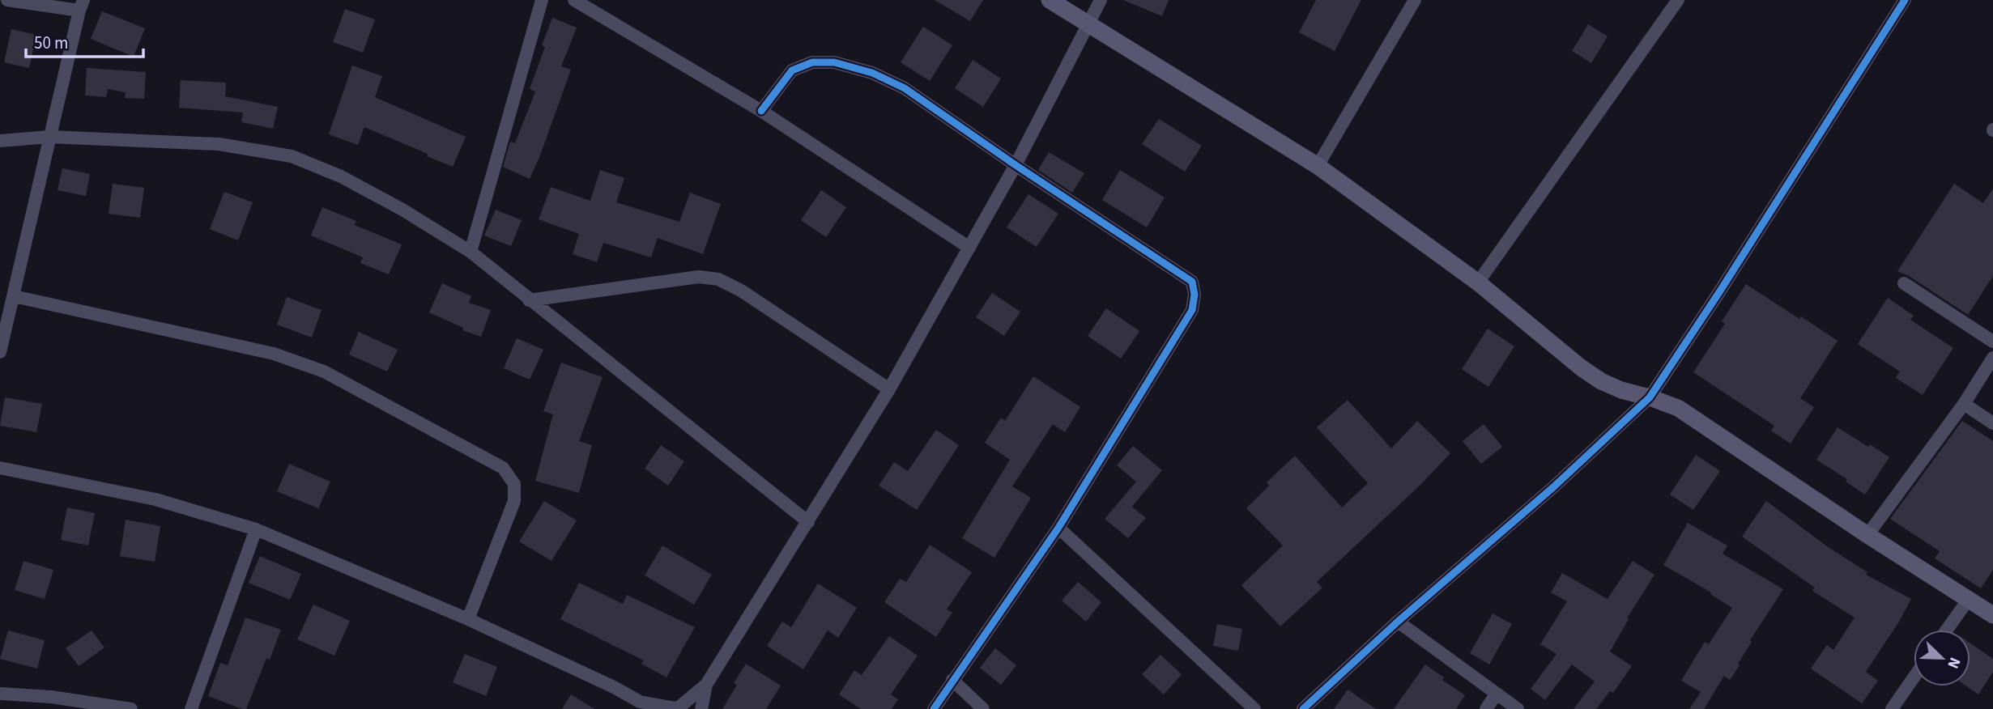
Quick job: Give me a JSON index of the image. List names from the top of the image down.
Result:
{
  "scale_bar": "50 m",
  "north": "bottom right"
}
